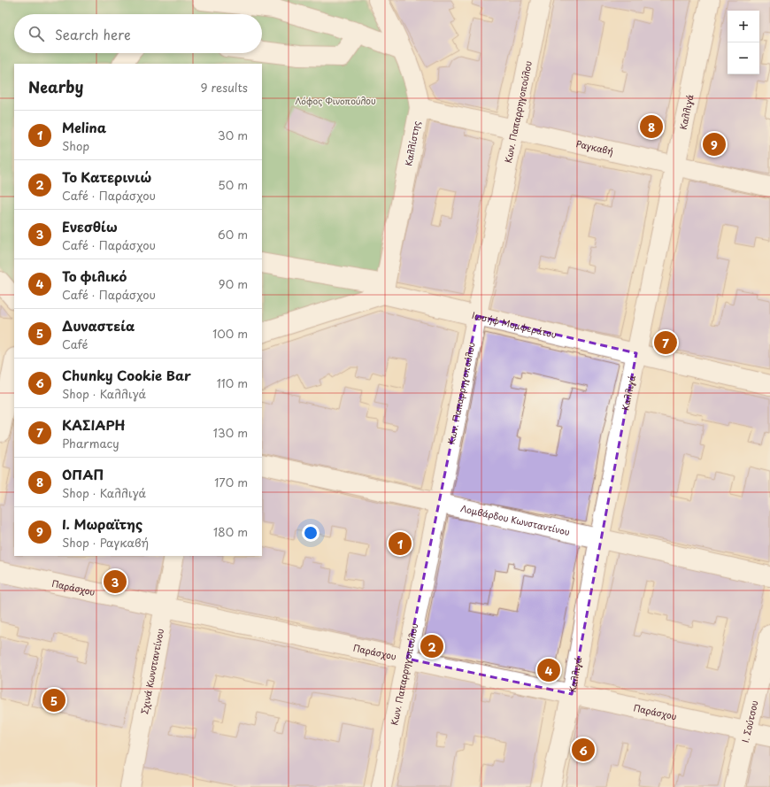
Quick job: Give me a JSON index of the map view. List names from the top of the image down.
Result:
{
  "streets": {
    "street": [
      "Κων. Παπαρρηγοπούλου",
      "Καλλιγά",
      "Καλλίστης",
      "Ραγκαβή",
      "Ιωσήφ Μομφεράτου",
      "Λομβάρδου Κωνσταντίνου",
      "Παράσχου",
      "Σχινά Κωνσταντίνου",
      "Ι. Σούτσου"
    ]
  },
  "crossings": [
    ["Κων. Παπαρρηγοπούλου", "Ραγκαβή"],
    ["Κων. Παπαρρηγοπούλου", "Ιωσήφ Μομφεράτου"],
    ["Κων. Παπαρρηγοπούλου", "Λομβάρδου Κωνσταντίνου"],
    ["Κων. Παπαρρηγοπούλου", "Παράσχου"],
    ["Καλλιγά", "Ραγκαβή"],
    ["Καλλιγά", "Ιωσήφ Μομφεράτου"],
    ["Καλλιγά", "Λομβάρδου Κωνσταντίνου"],
    ["Καλλιγά", "Παράσχου"],
    ["Καλλίστης", "Ραγκαβή"],
    ["Καλλίστης", "Ιωσήφ Μομφεράτου"],
    ["Παράσχου", "Σχινά Κωνσταντίνου"],
    ["Παράσχου", "Ι. Σούτσου"]
  ],
  "parks": ["Λόφος Φινοπούλου"],
  "page": {
    "map_buttons": ["+", "−"],
    "search": "Search here",
    "heading": ["Nearby", "9 results"],
    "list": [
      {
        "mark": "1",
        "name": "Melina",
        "note": "Shop",
        "value": "30 m"
      },
      {
        "mark": "2",
        "name": "Το Κατερινιώ",
        "note": "Café · Παράσχου",
        "value": "50 m"
      },
      {
        "mark": "3",
        "name": "Ενεσθίω",
        "note": "Café · Παράσχου",
        "value": "60 m"
      },
      {
        "mark": "4",
        "name": "Το φιλικό",
        "note": "Café · Παράσχου",
        "value": "90 m"
      },
      {
        "mark": "5",
        "name": "Δυναστεία",
        "note": "Café",
        "value": "100 m"
      },
      {
        "mark": "6",
        "name": "Chunky Cookie Bar",
        "note": "Shop · Καλλιγά",
        "value": "110 m"
      },
      {
        "mark": "7",
        "name": "ΚΑΣΙΑΡΗ",
        "note": "Pharmacy",
        "value": "130 m"
      },
      {
        "mark": "8",
        "name": "ΟΠΑΠ",
        "note": "Shop · Καλλιγά",
        "value": "170 m"
      },
      {
        "mark": "9",
        "name": "Ι. Μωραϊτης",
        "note": "Shop · Ραγκαβή",
        "value": "180 m"
      }
    ],
    "pins": [
      "8",
      "9",
      "7",
      "1",
      "3",
      "2",
      "4",
      "5",
      "6"
    ]
  }
}
